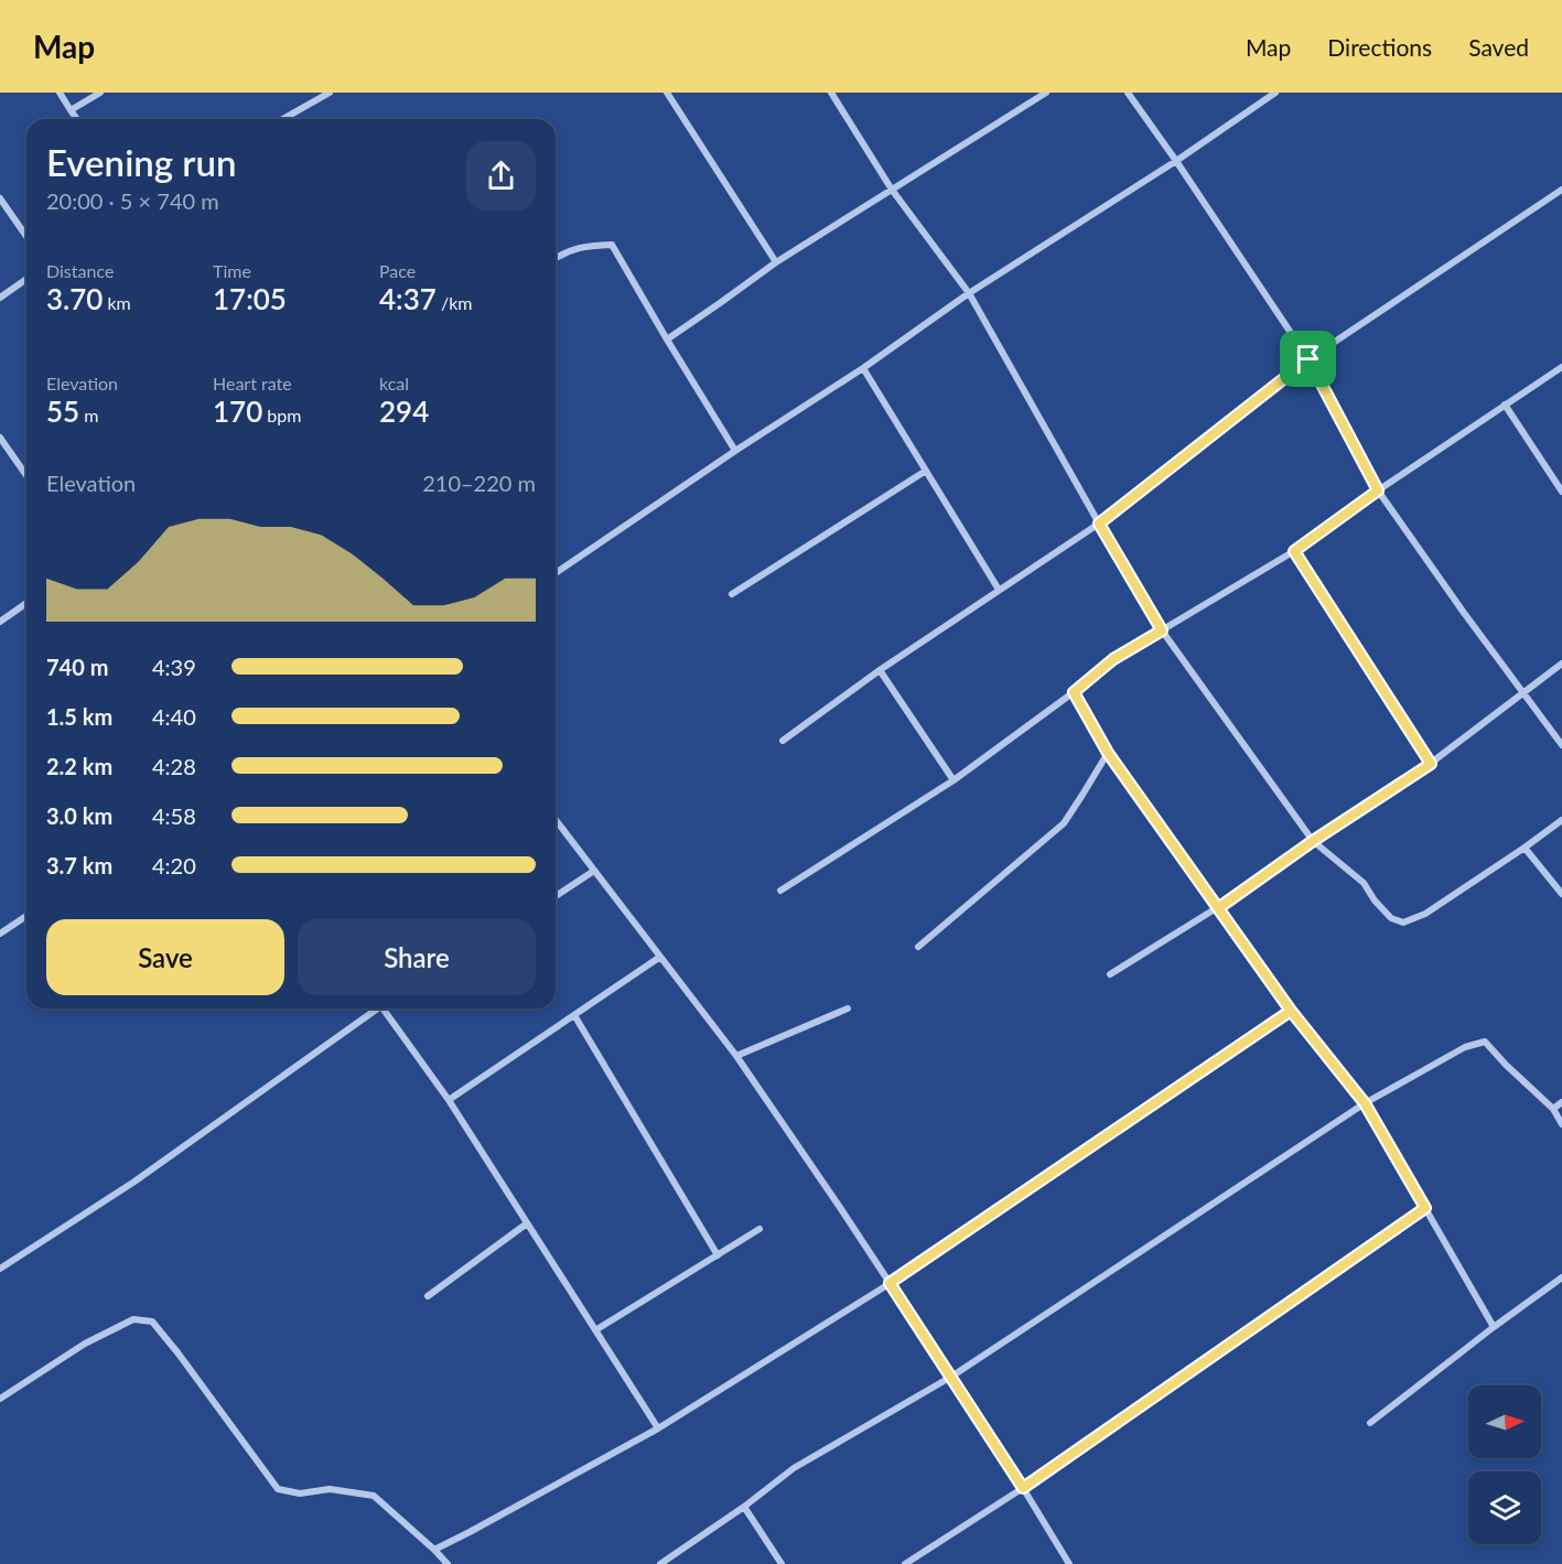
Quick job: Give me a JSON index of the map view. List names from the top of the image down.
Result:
{
  "north": "right",
  "page": {
    "header": "Map",
    "nav": ["Map", "Directions", "Saved"],
    "heading": ["Evening run", "20:00 · 5 × 740 m"],
    "stats": [
      ["Distance", "3.70 km"],
      ["Time", "17:05"],
      ["Pace", "4:37 /km"],
      ["Elevation", "55 m"],
      ["Heart rate", "170 bpm"],
      ["kcal", "294"]
    ],
    "chart": ["Elevation", "210–220 m"],
    "list": [
      {
        "name": "740 m",
        "note": "4:39"
      },
      {
        "name": "1.5 km",
        "note": "4:40"
      },
      {
        "name": "2.2 km",
        "note": "4:28"
      },
      {
        "name": "3.0 km",
        "note": "4:58"
      },
      {
        "name": "3.7 km",
        "note": "4:20"
      }
    ],
    "buttons": ["Save", "Share"]
  }
}
